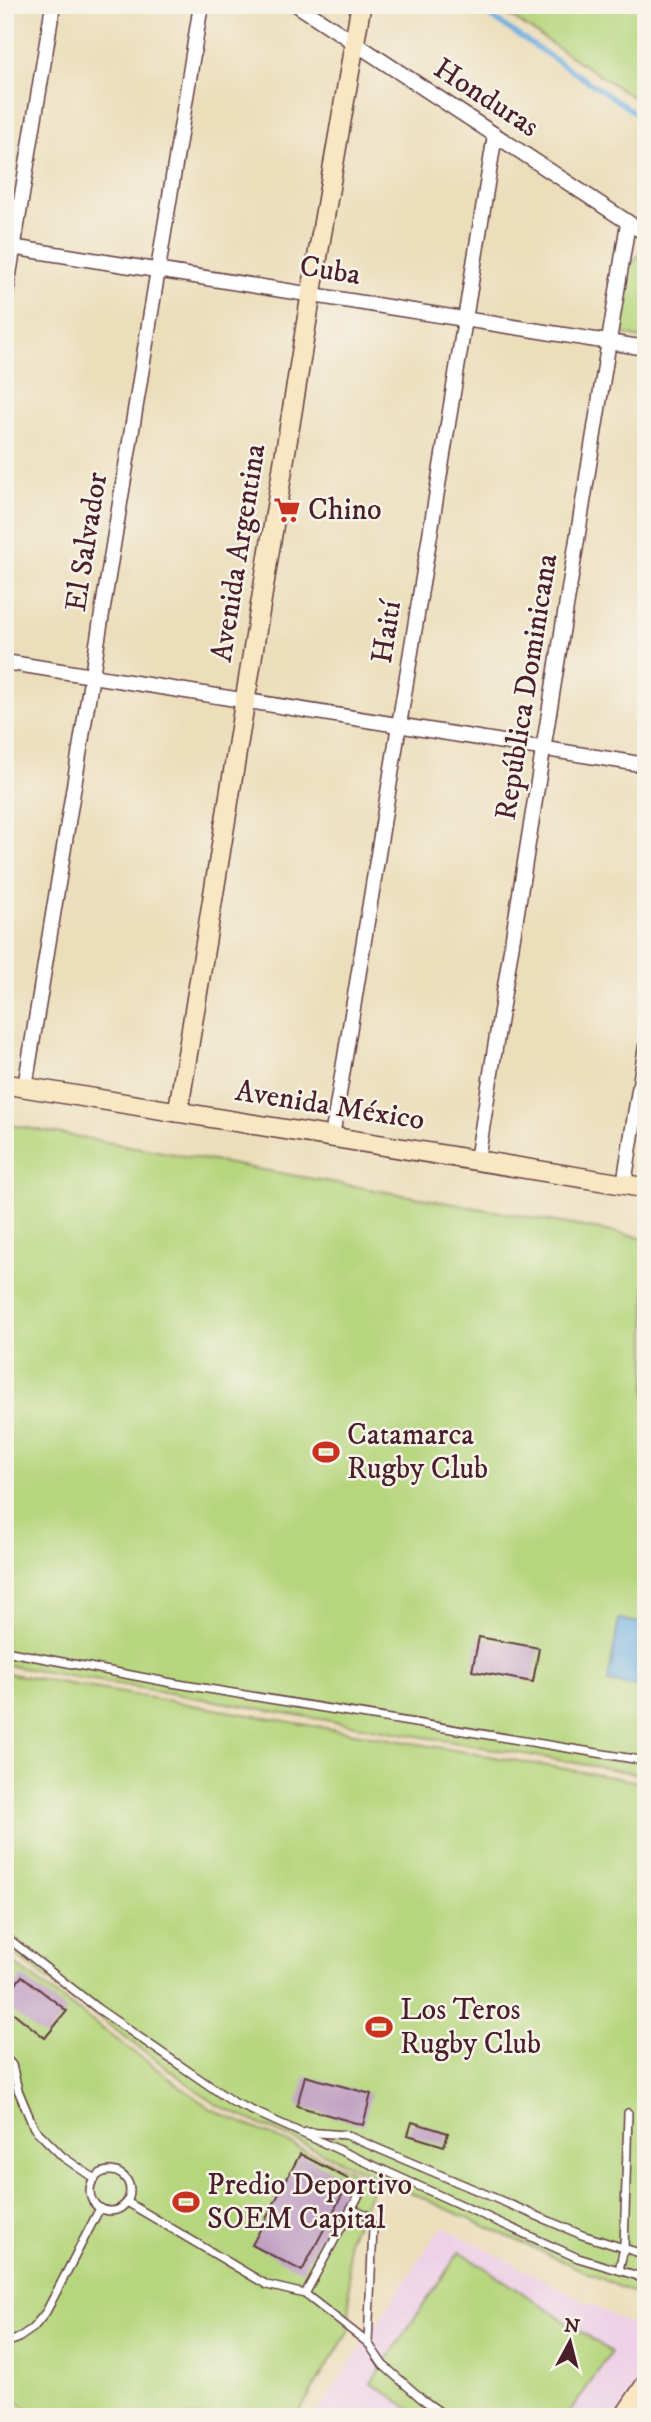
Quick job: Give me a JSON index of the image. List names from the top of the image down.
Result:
{
  "streets": {
    "street": [
      "Honduras",
      "Cuba",
      "El Salvador",
      "Avenida Argentina",
      "Haití",
      "República Dominicana",
      "Avenida México"
    ]
  },
  "crossings": [
    ["Honduras", "Avenida Argentina"],
    ["Honduras", "Haití"],
    ["Honduras", "República Dominicana"],
    ["Cuba", "El Salvador"],
    ["Cuba", "Avenida Argentina"],
    ["Cuba", "Haití"],
    ["Cuba", "República Dominicana"],
    ["El Salvador", "Avenida México"],
    ["Avenida Argentina", "Avenida México"],
    ["Haití", "Avenida México"],
    ["República Dominicana", "Avenida México"]
  ],
  "places": {
    "supermarket": ["Chino"],
    "sports": ["Catamarca Rugby Club", "Los Teros Rugby Club", "Predio Deportivo SOEM Capital"]
  },
  "north": "top"
}
